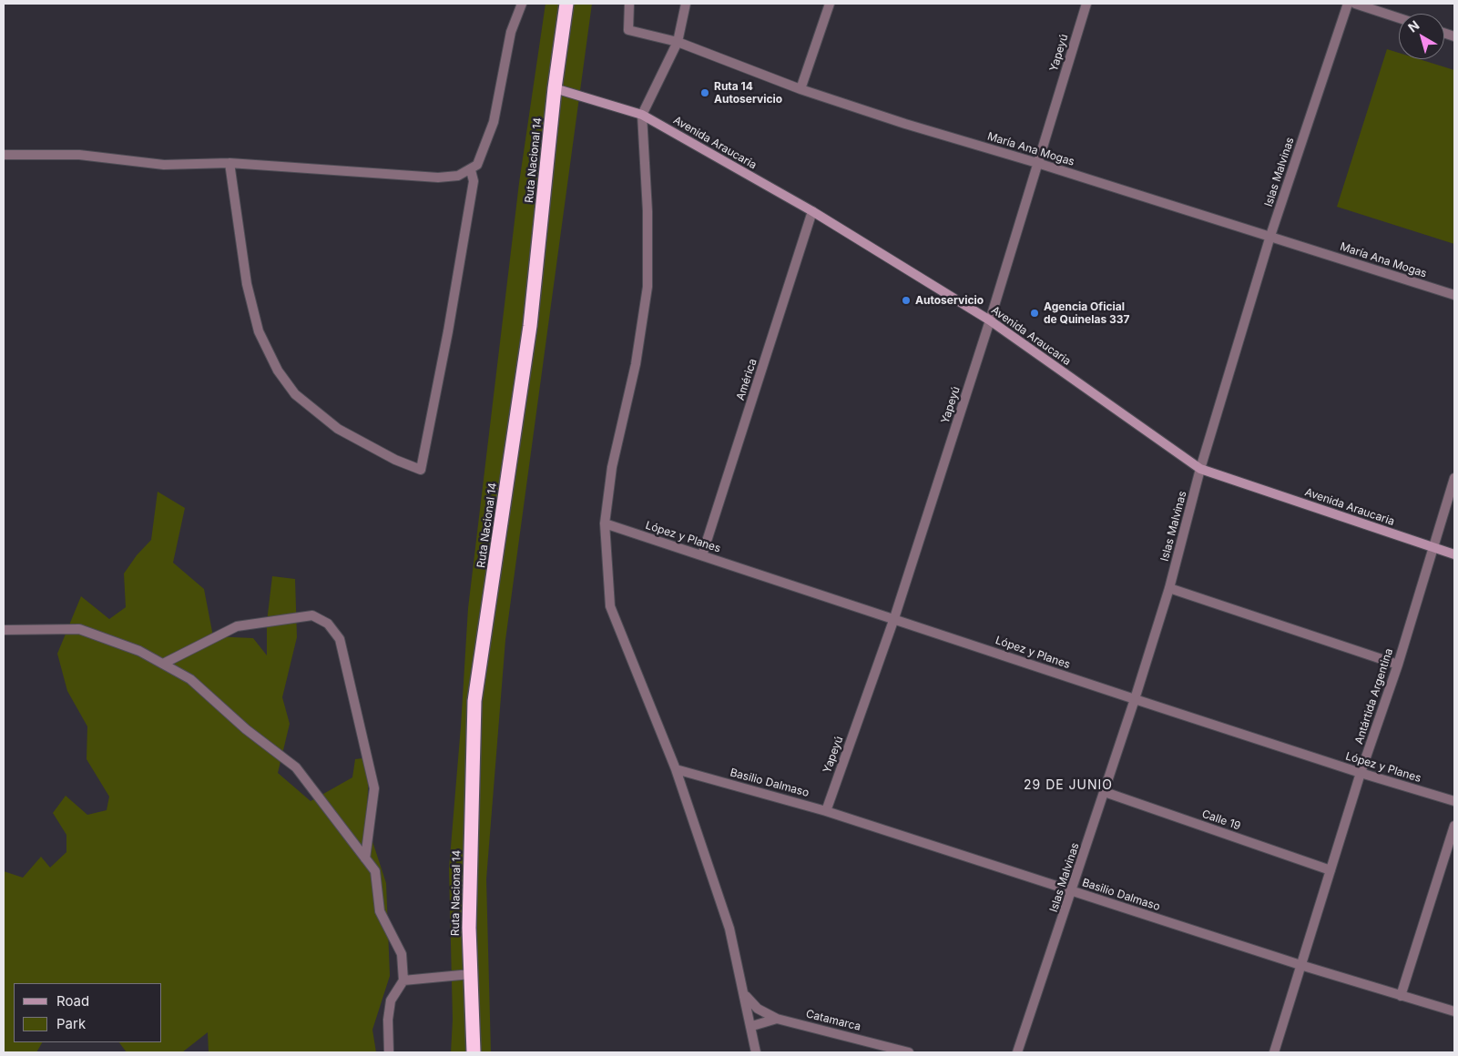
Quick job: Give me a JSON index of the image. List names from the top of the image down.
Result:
{
  "streets": {
    "highway": ["Ruta Nacional 14"],
    "main road": ["Avenida Araucaria"],
    "street": [
      "Yapeyú",
      "María Ana Mogas",
      "Islas Malvinas",
      "América",
      "López y Planes",
      "Antártida Argentina",
      "Basilio Dalmaso",
      "Calle 19",
      "Catamarca"
    ]
  },
  "crossings": [
    ["Yapeyú", "Avenida Araucaria"],
    ["Yapeyú", "María Ana Mogas"],
    ["Yapeyú", "López y Planes"],
    ["Yapeyú", "Basilio Dalmaso"],
    ["Avenida Araucaria", "Ruta Nacional 14"],
    ["Avenida Araucaria", "Islas Malvinas"],
    ["Avenida Araucaria", "América"],
    ["Avenida Araucaria", "Antártida Argentina"],
    ["María Ana Mogas", "Islas Malvinas"],
    ["Islas Malvinas", "López y Planes"],
    ["Islas Malvinas", "Basilio Dalmaso"],
    ["Islas Malvinas", "Calle 19"],
    ["América", "López y Planes"],
    ["López y Planes", "Antártida Argentina"],
    ["Antártida Argentina", "Basilio Dalmaso"],
    ["Antártida Argentina", "Calle 19"]
  ],
  "districts": ["29 DE JUNIO"],
  "places": ["Ruta 14 Autoservicio", "Autoservicio", "Agencia Oficial de Quinelas 337"],
  "legend": ["Road", "Park"],
  "north": "top left"
}
